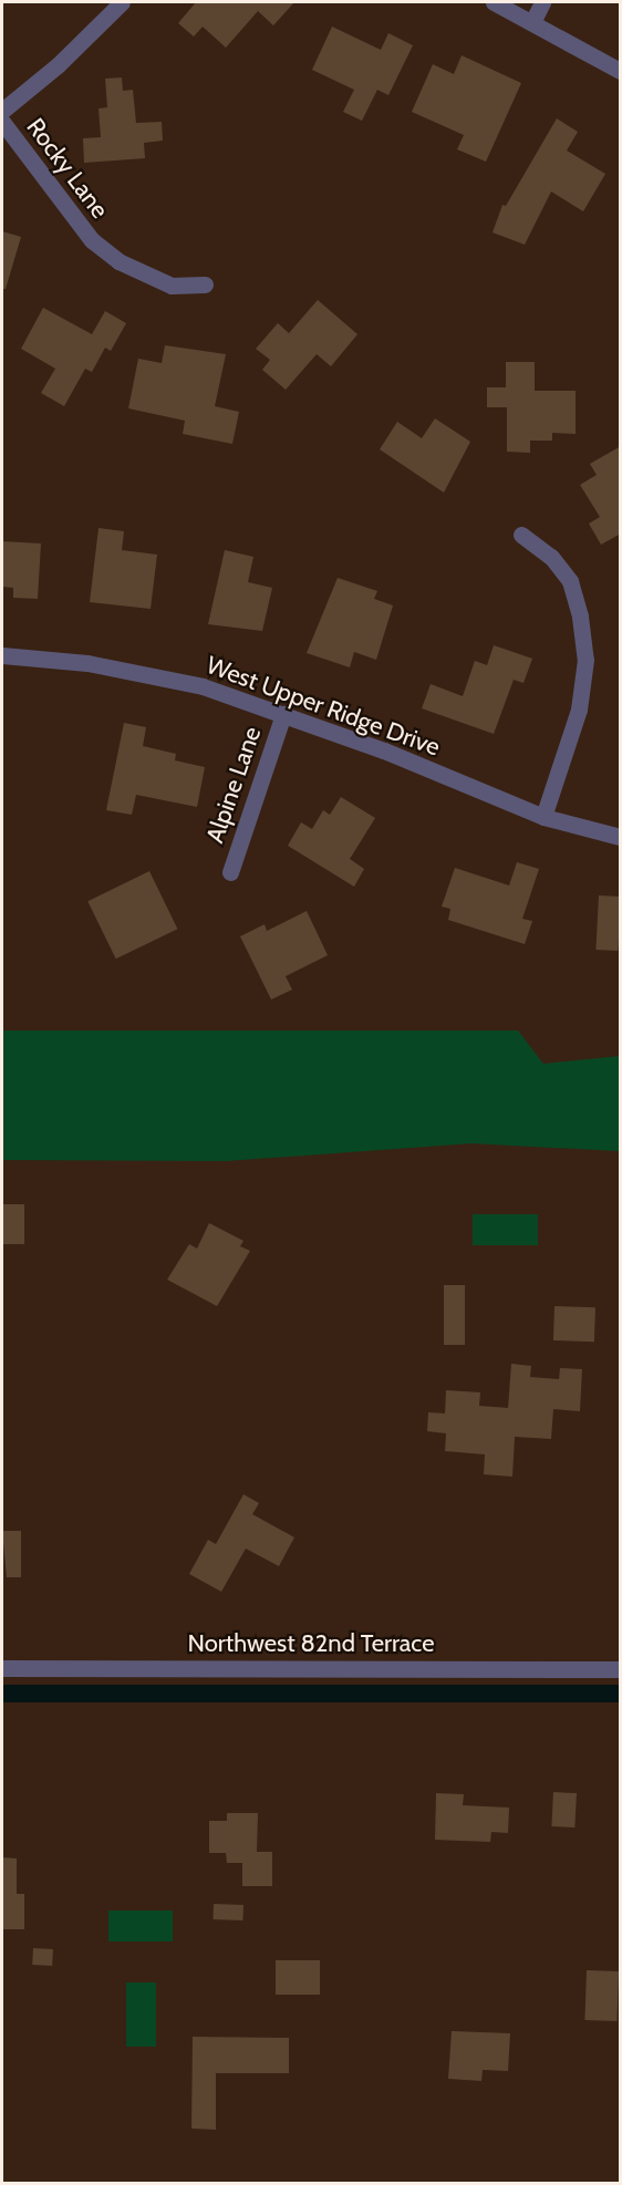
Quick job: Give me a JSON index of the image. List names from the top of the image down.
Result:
{
  "streets": {
    "street": [
      "Rocky Lane",
      "West Upper Ridge Drive",
      "Alpine Lane",
      "Northwest 82nd Terrace"
    ]
  },
  "crossings": [
    ["West Upper Ridge Drive", "Alpine Lane"]
  ]
}
